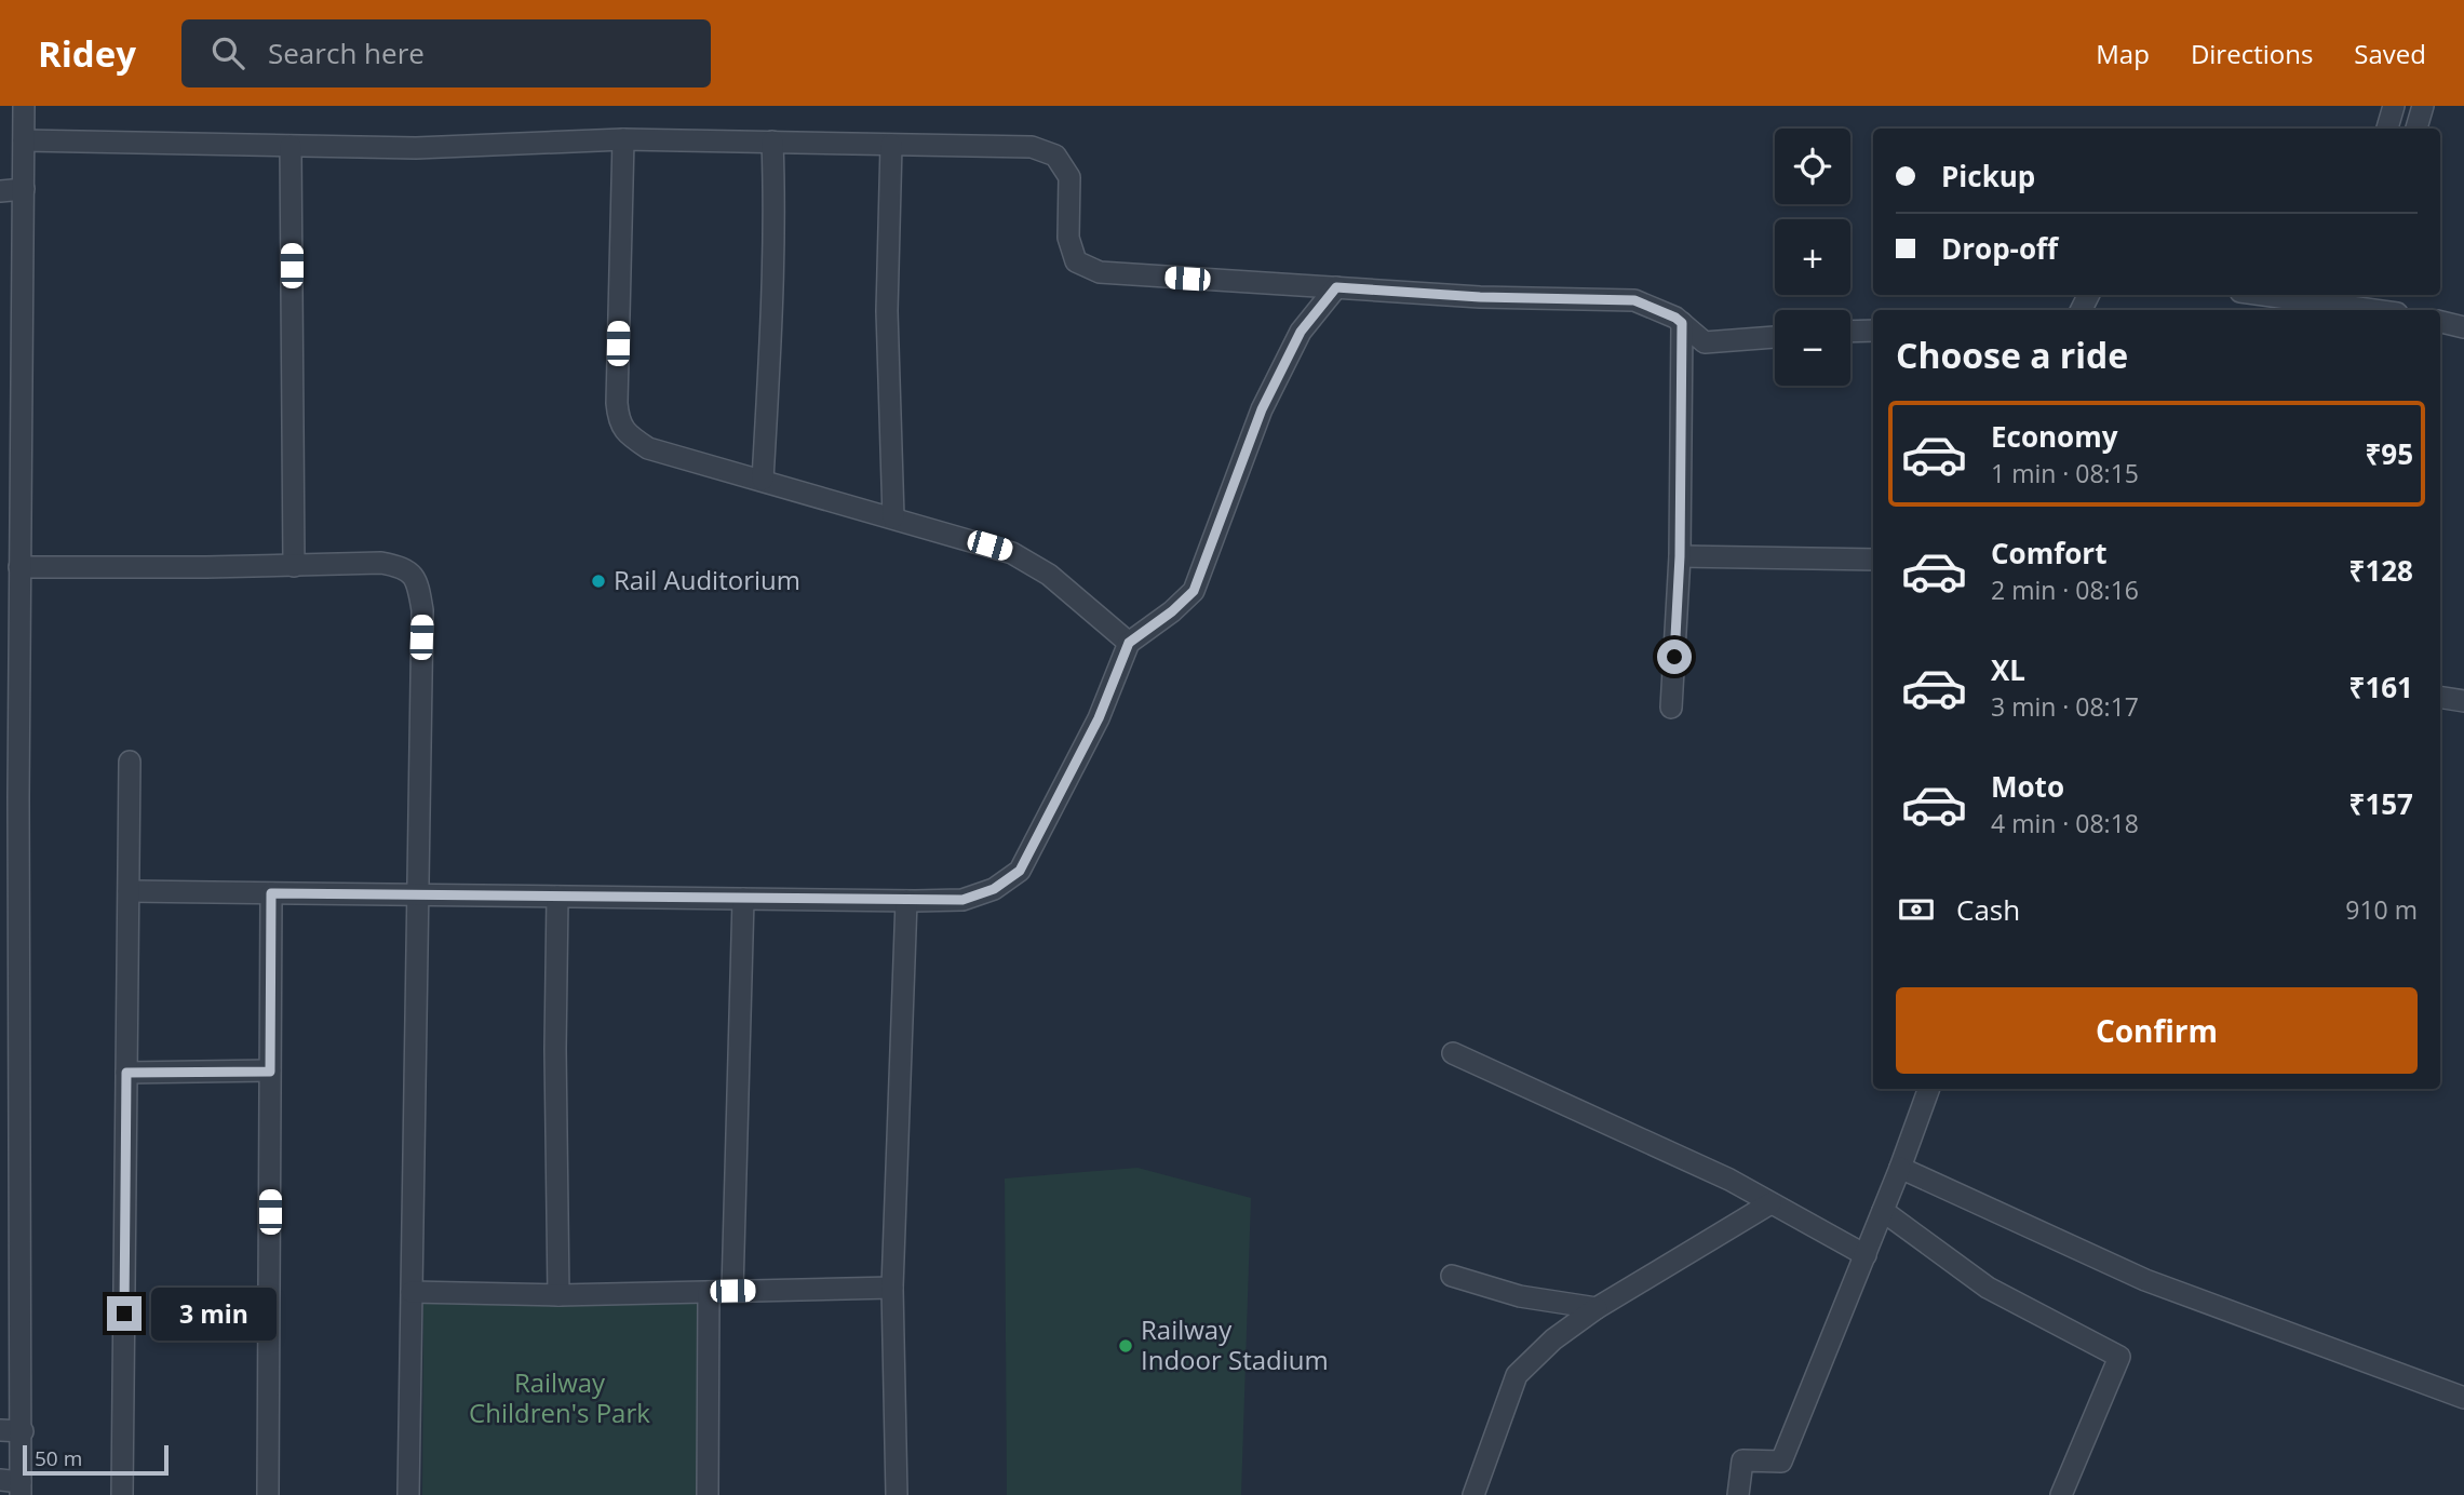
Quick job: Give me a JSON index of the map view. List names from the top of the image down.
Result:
{
  "parks": ["Railway Children's Park"],
  "places": ["Rail Auditorium", "Railway Indoor Stadium"],
  "scale_bar": "50 m",
  "page": {
    "header": "Ridey",
    "search": "Search here",
    "nav": ["Map", "Directions", "Saved"],
    "map_buttons": ["+", "−"],
    "banner": ["Pickup", "Drop-off"],
    "heading": "Choose a ride",
    "list": [
      {
        "name": "Economy",
        "note": "1 min · 08:15",
        "value": "₹95"
      },
      {
        "name": "Comfort",
        "note": "2 min · 08:16",
        "value": "₹128"
      },
      {
        "name": "XL",
        "note": "3 min · 08:17",
        "value": "₹161"
      },
      {
        "name": "Moto",
        "note": "4 min · 08:18",
        "value": "₹157"
      }
    ],
    "pay": ["Cash", "910 m"],
    "buttons": "Confirm",
    "bubble": "3 min",
    "scale": "50 m"
  }
}
